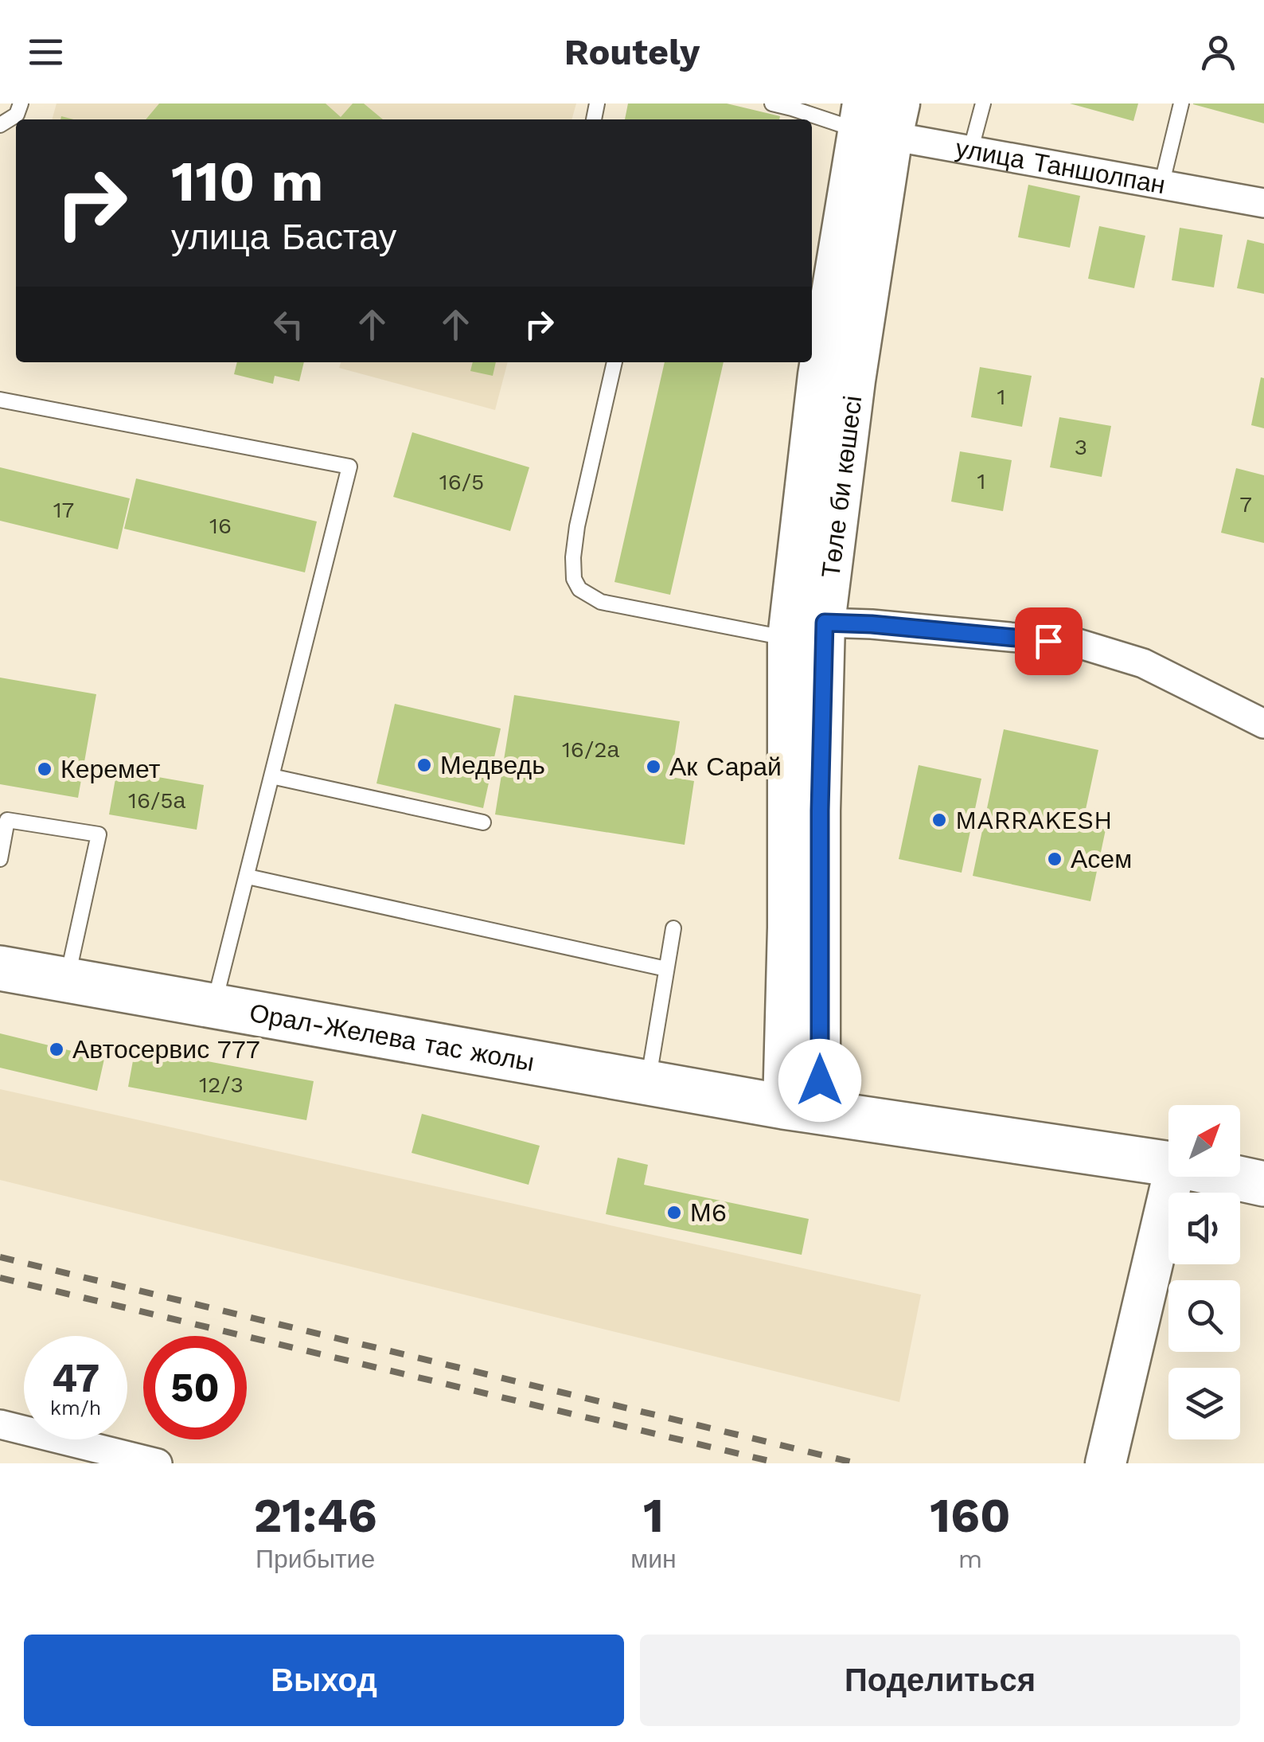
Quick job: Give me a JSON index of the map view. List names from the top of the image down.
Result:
{
  "streets": {
    "main road": ["Төле би көшесі", "Орал-Желева тас жолы"],
    "street": ["улица Таншолпан"]
  },
  "crossings": [
    ["улица Таншолпан", "Төле би көшесі"],
    ["Төле би көшесі", "Орал-Желева тас жолы"]
  ],
  "places": [
    "Медведь",
    "Ак Сарай",
    "Керемет",
    "MARRAKESH",
    "Асем",
    "Автосервис 777",
    "М6"
  ],
  "house_numbers": [
    "1",
    "3",
    "1",
    "16/5",
    "7",
    "17",
    "16",
    "16/2а",
    "16/5а",
    "12/3"
  ],
  "north": "top right",
  "page": {
    "header": "Routely",
    "turn": ["110 m", "улица Бастау"],
    "speed": "47 km/h",
    "limit": "50",
    "eta": [
      "21:46",
      "Прибытие",
      "1",
      "мин",
      "160",
      "m"
    ],
    "buttons": ["Выход", "Поделиться"]
  }
}
